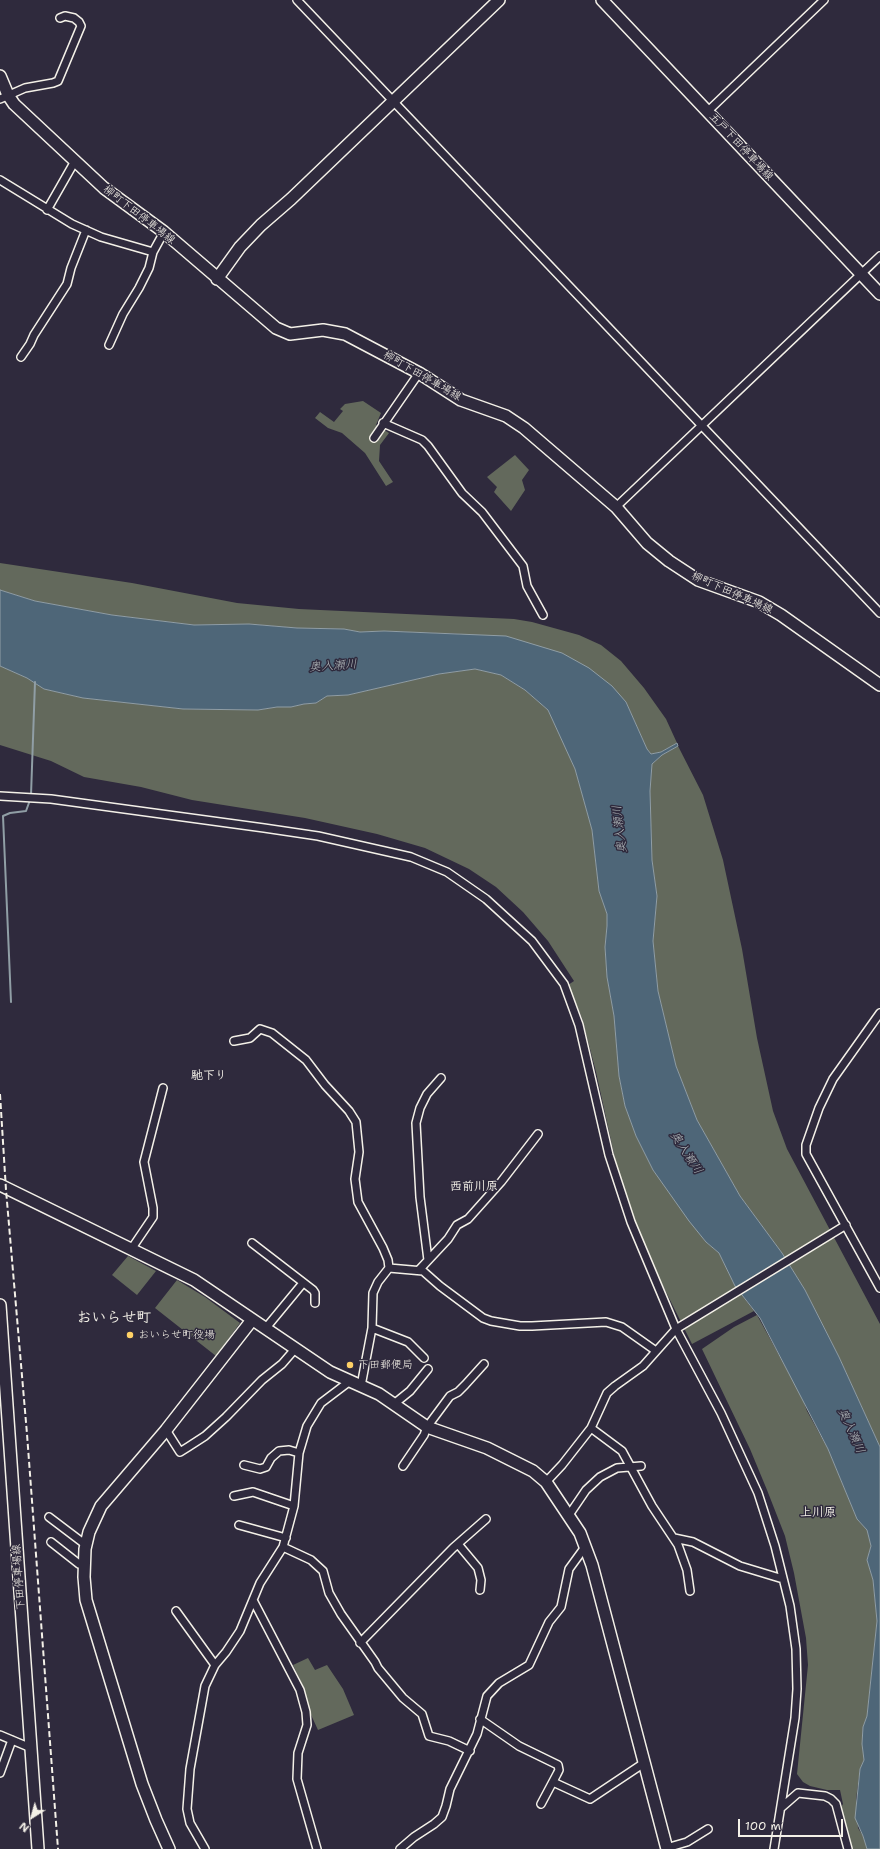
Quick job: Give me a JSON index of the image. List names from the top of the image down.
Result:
{
  "streets": {
    "main road": ["五戸下田停車場線", "柳町下田停車場線", "下田停車場線"]
  },
  "districts": [
    "馳下り",
    "西前川原",
    "おいらせ町",
    "上川原"
  ],
  "water": ["奥入瀬川"],
  "places": ["おいらせ町役場", "下田郵便局"],
  "scale_bar": "100 m",
  "north": "bottom left"
}
